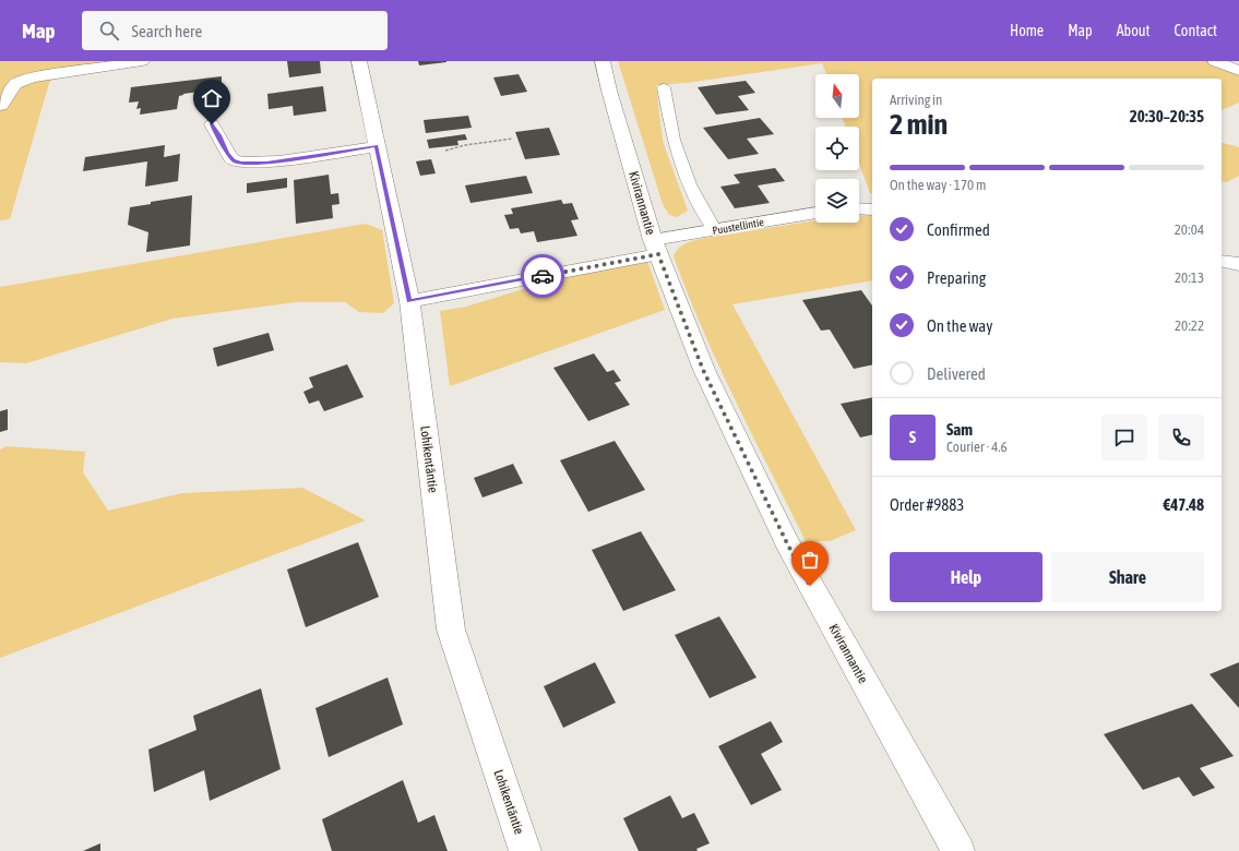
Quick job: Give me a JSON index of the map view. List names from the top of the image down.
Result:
{
  "streets": {
    "street": ["Kivirannantie", "Puustellintie", "Lohikentäntie"]
  },
  "crossings": [
    ["Kivirannantie", "Puustellintie"],
    ["Puustellintie", "Lohikentäntie"]
  ],
  "north": "top",
  "page": {
    "header": "Map",
    "search": "Search here",
    "nav": [
      "Home",
      "Map",
      "About",
      "Contact"
    ],
    "heading": ["2 min", "Arriving in", "20:30–20:35"],
    "panel": [
      "Sam",
      "Courier · 4.6",
      "Order #9883",
      "€47.48"
    ],
    "bar": "On the way · 170 m",
    "list": [
      ["Confirmed", "20:04"],
      ["Preparing", "20:13"],
      ["On the way", "20:22"],
      "Delivered"
    ],
    "round": "S",
    "buttons": ["Help", "Share"]
  }
}
